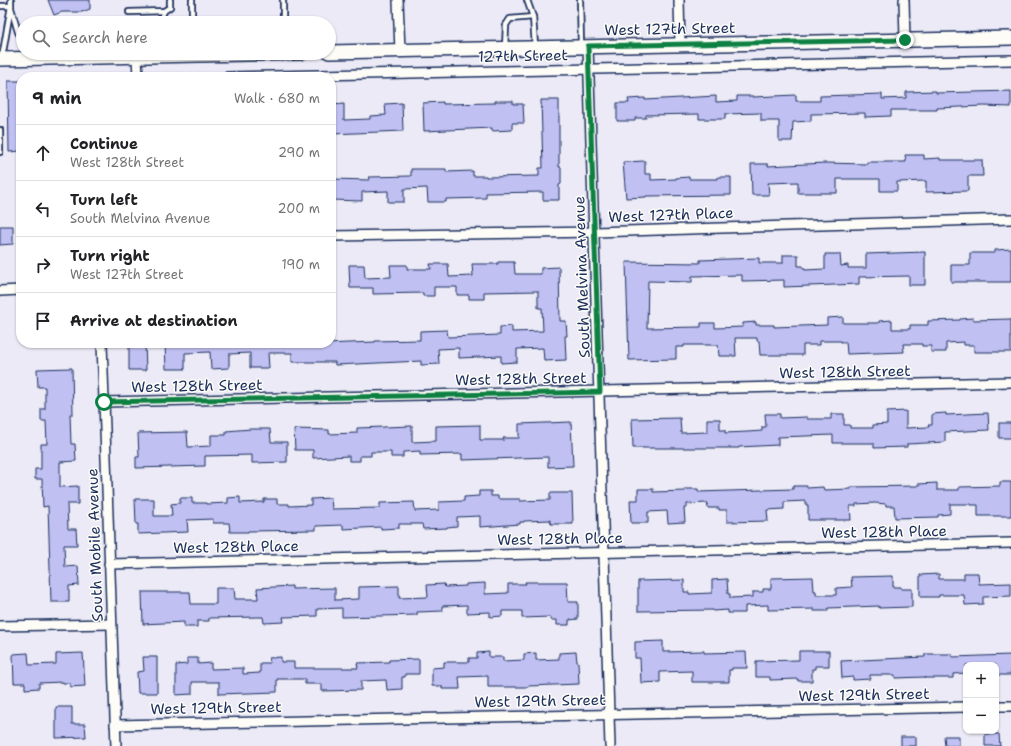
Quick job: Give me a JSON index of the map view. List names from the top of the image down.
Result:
{
  "streets": {
    "main road": ["West 127th Street"],
    "street": [
      "127th Street",
      "West 127th Place",
      "South Melvina Avenue",
      "West 128th Street",
      "West 128th Place",
      "South Mobile Avenue",
      "West 129th Street"
    ]
  },
  "crossings": [
    ["West 127th Street", "South Melvina Avenue"],
    ["127th Street", "South Melvina Avenue"],
    ["West 127th Place", "South Melvina Avenue"],
    ["South Melvina Avenue", "West 128th Street"],
    ["South Melvina Avenue", "West 128th Place"],
    ["South Melvina Avenue", "West 129th Street"],
    ["West 128th Street", "South Mobile Avenue"],
    ["West 128th Place", "South Mobile Avenue"],
    ["South Mobile Avenue", "West 129th Street"]
  ],
  "page": {
    "search": "Search here",
    "heading": ["9 min", "Walk · 680 m"],
    "list": [
      ["Continue", "West 128th Street", "290 m"],
      ["Turn left", "South Melvina Avenue", "200 m"],
      ["Turn right", "West 127th Street", "190 m"],
      "Arrive at destination"
    ],
    "map_buttons": ["+", "−"]
  }
}
